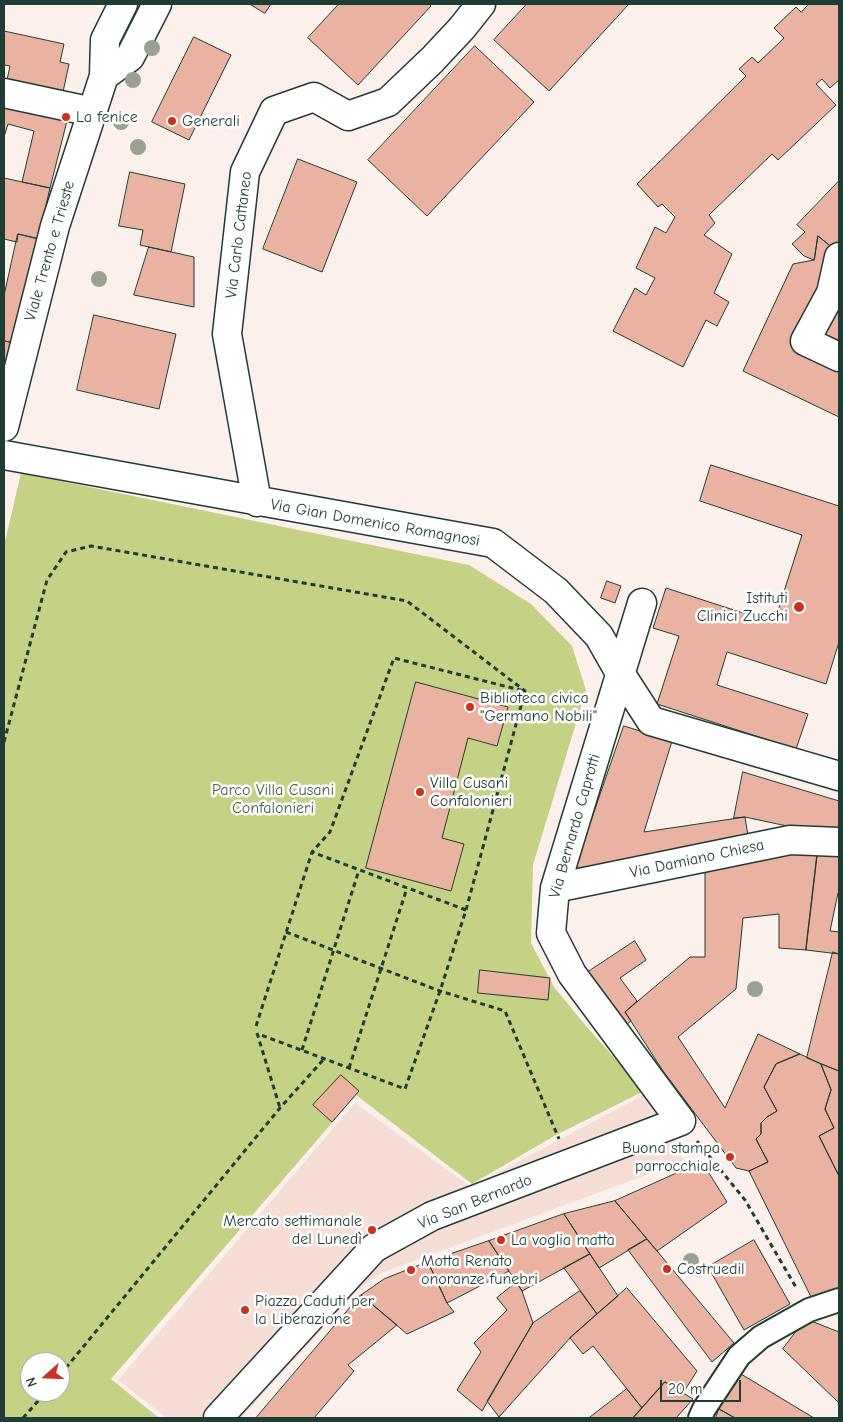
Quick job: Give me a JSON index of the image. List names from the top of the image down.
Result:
{
  "streets": {
    "street": [
      "Via Carlo Cattaneo",
      "Viale Trento e Trieste",
      "Via Gian Domenico Romagnosi",
      "Via Bernardo Caprotti",
      "Via Damiano Chiesa",
      "Via San Bernardo"
    ]
  },
  "crossings": [
    ["Via Carlo Cattaneo", "Via Gian Domenico Romagnosi"],
    ["Via Gian Domenico Romagnosi", "Via Bernardo Caprotti"],
    ["Via Bernardo Caprotti", "Via Damiano Chiesa"],
    ["Via Bernardo Caprotti", "Via San Bernardo"]
  ],
  "parks": ["Parco Villa Cusani Confalonieri"],
  "places": [
    "La fenice",
    "Generali",
    "Istituti Clinici Zucchi",
    "Biblioteca civica \"Germano Nobili\"",
    "Villa Cusani Confalonieri",
    "Buona stampa parrocchiale",
    "Mercato settimanale del Lunedì",
    "La voglia matta",
    "Costruedil",
    "Motta Renato onoranze funebri",
    "Piazza Caduti per la Liberazione"
  ],
  "scale_bar": "20 m",
  "north": "left"
}
